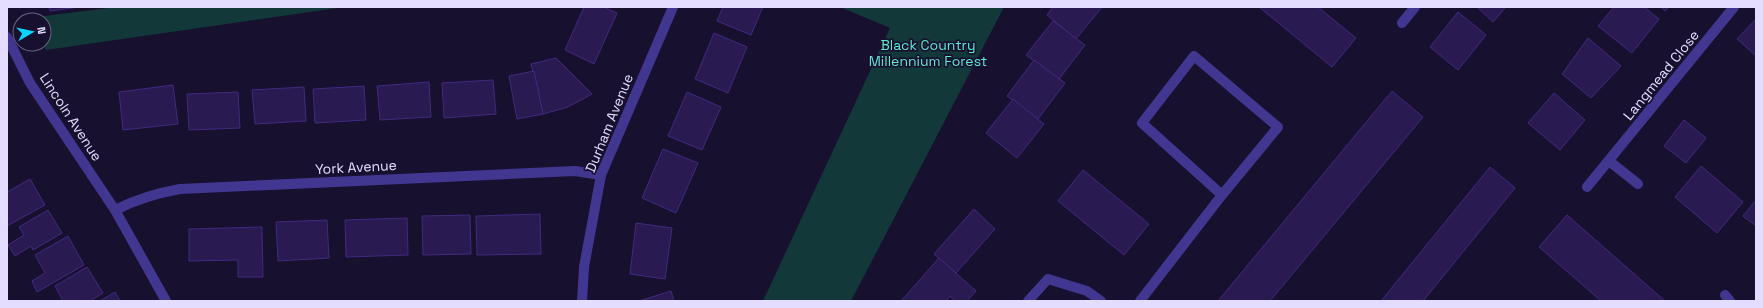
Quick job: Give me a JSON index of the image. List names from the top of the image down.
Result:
{
  "streets": {
    "street": [
      "Langmead Close",
      "Lincoln Avenue",
      "Durham Avenue",
      "York Avenue"
    ]
  },
  "crossings": [
    ["Lincoln Avenue", "York Avenue"],
    ["Durham Avenue", "York Avenue"]
  ],
  "parks": ["Black Country Millennium Forest"],
  "north": "right"
}
